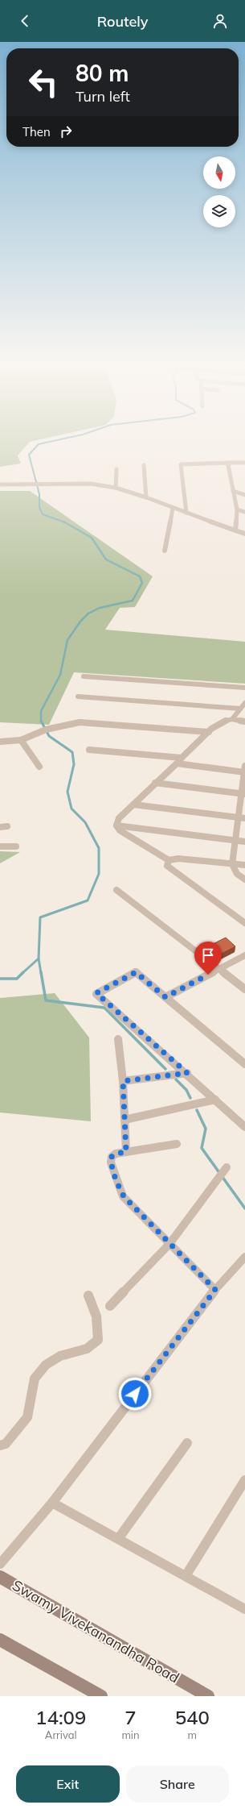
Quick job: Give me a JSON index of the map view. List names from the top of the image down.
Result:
{
  "streets": {
    "main road": ["Swamy Vivekanandha Road"]
  },
  "north": "bottom",
  "page": {
    "header": "Routely",
    "turn": ["80 m", "Turn left"],
    "then": "Then",
    "eta": [
      "14:09",
      "Arrival",
      "7",
      "min",
      "540",
      "m"
    ],
    "buttons": ["Exit", "Share"]
  }
}
